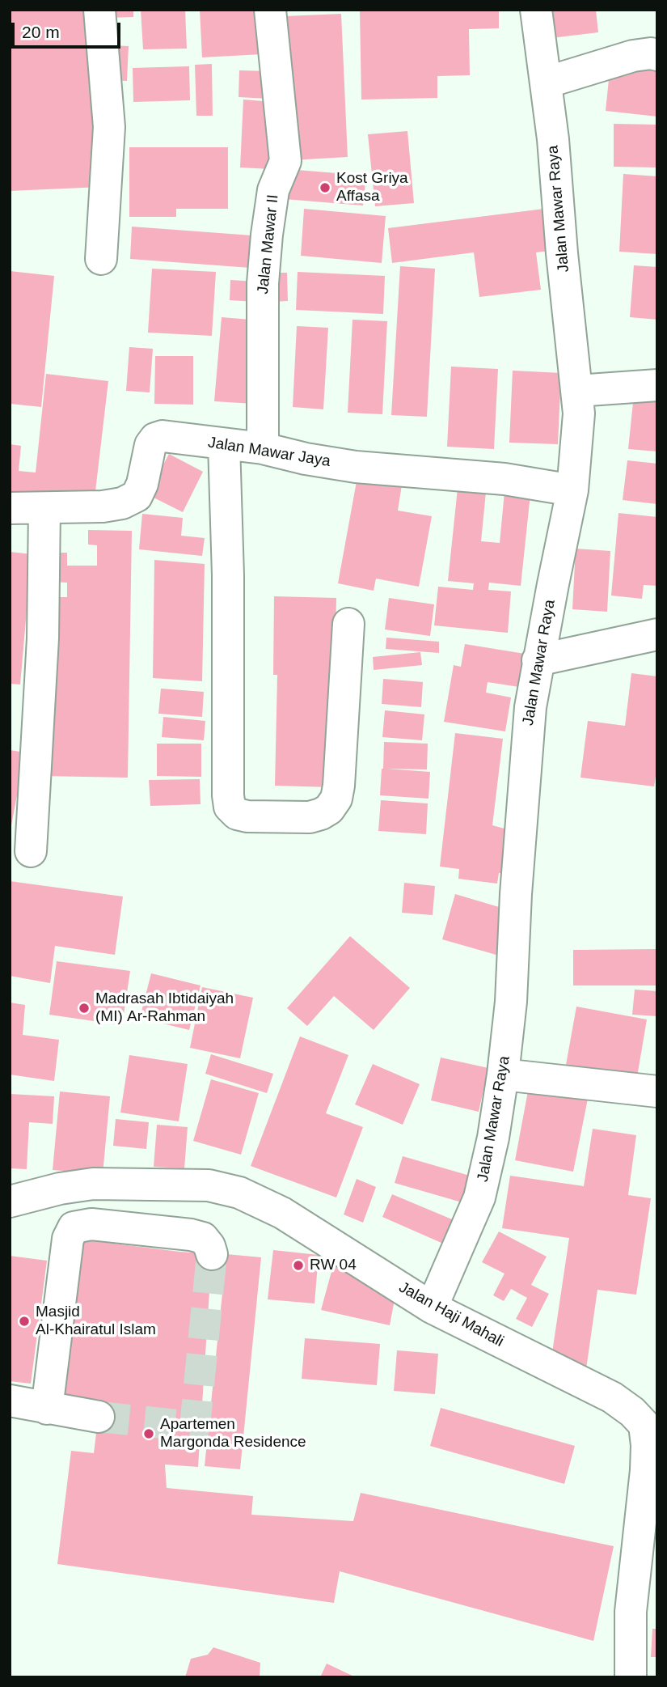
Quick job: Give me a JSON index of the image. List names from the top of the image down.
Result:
{
  "streets": {
    "street": [
      "Jalan Mawar Raya",
      "Jalan Mawar II",
      "Jalan Mawar Jaya",
      "Jalan Haji Mahali"
    ]
  },
  "crossings": [
    ["Jalan Mawar Raya", "Jalan Mawar Jaya"],
    ["Jalan Mawar Raya", "Jalan Haji Mahali"],
    ["Jalan Mawar II", "Jalan Mawar Jaya"]
  ],
  "places": [
    "Kost Griya Affasa",
    "Madrasah Ibtidaiyah (MI) Ar-Rahman",
    "RW 04",
    "Masjid Al-Khairatul Islam",
    "Apartemen Margonda Residence"
  ],
  "scale_bar": "20 m"
}
